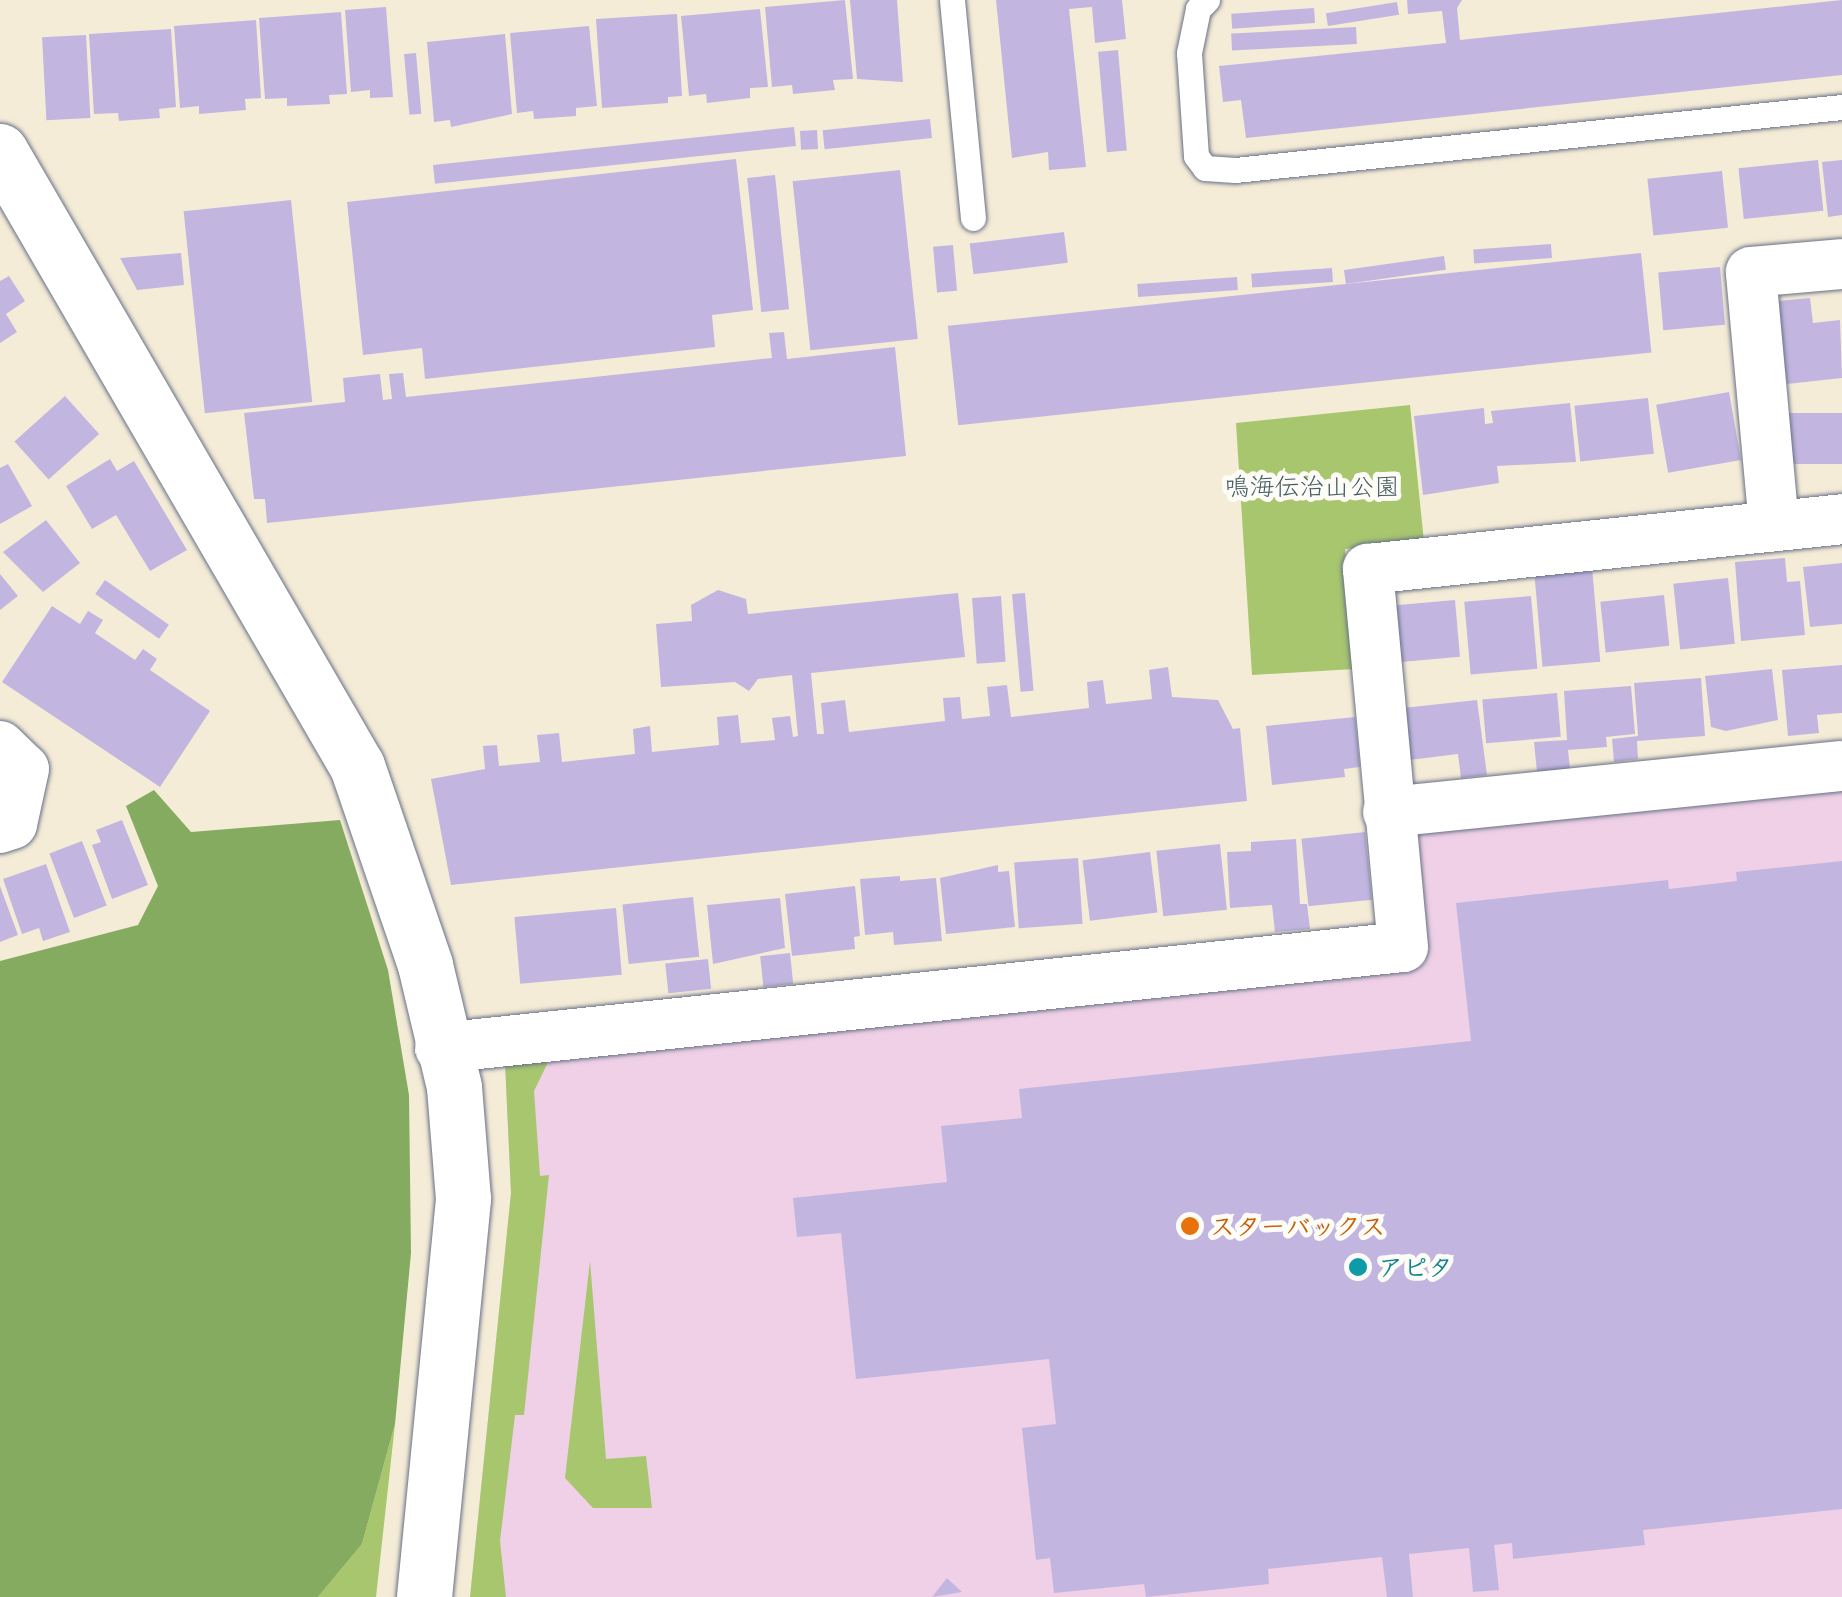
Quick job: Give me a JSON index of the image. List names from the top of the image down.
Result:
{
  "parks": ["鳴海伝治山公園"],
  "places": ["スターバックス", "アピタ"]
}
